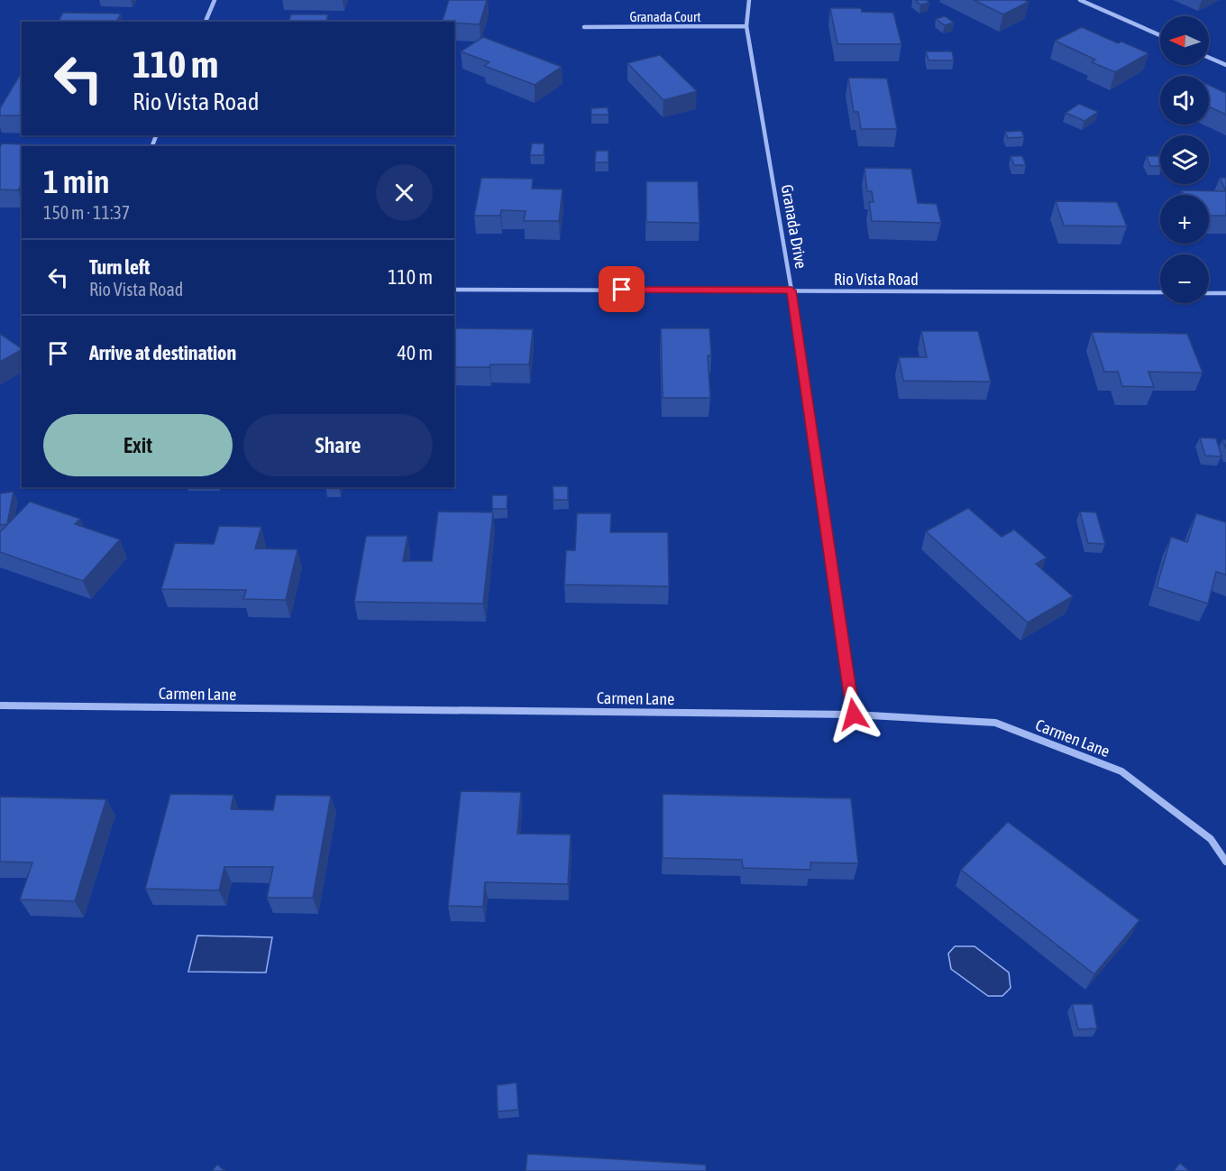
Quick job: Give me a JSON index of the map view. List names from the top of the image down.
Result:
{
  "streets": {
    "street": [
      "Granada Court",
      "Granada Drive",
      "Rio Vista Road",
      "Carmen Lane"
    ]
  },
  "crossings": [
    ["Granada Court", "Granada Drive"],
    ["Granada Drive", "Rio Vista Road"],
    ["Granada Drive", "Carmen Lane"]
  ],
  "north": "left",
  "page": {
    "map_buttons": ["+", "−"],
    "turn": ["110 m", "Rio Vista Road"],
    "heading": ["1 min", "150 m · 11:37"],
    "list": [
      {
        "name": "Turn left",
        "note": "Rio Vista Road",
        "value": "110 m"
      },
      {
        "name": "Arrive at destination",
        "value": "40 m"
      }
    ],
    "buttons": ["Exit", "Share"]
  }
}
